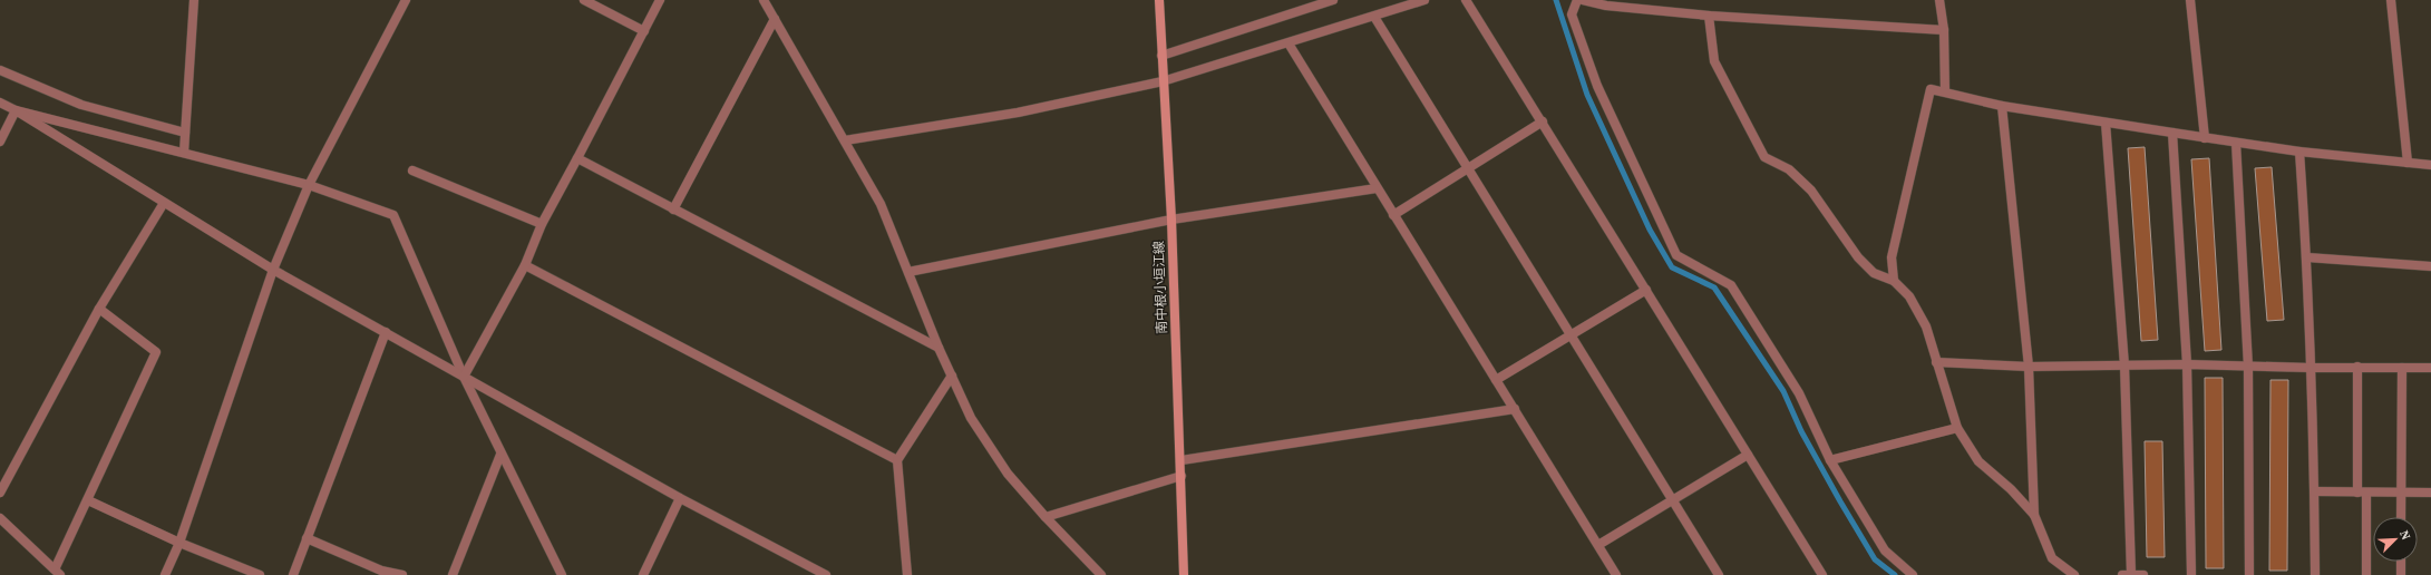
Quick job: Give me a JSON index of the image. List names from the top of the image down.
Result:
{
  "streets": {
    "main road": ["南中根小垣江線"]
  },
  "north": "top right"
}
